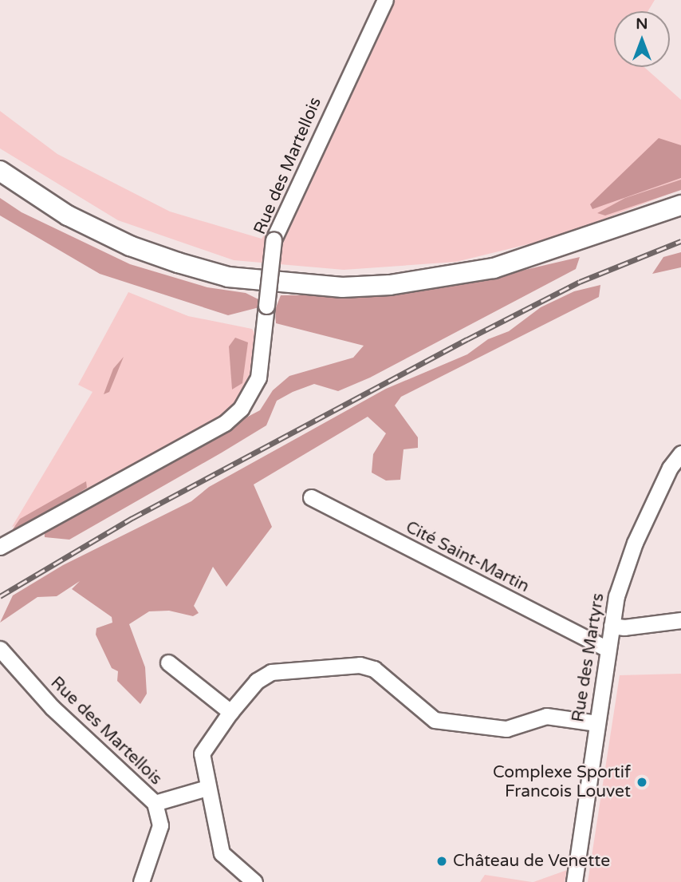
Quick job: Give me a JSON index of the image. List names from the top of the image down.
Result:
{
  "streets": {
    "street": ["Rue des Martellois", "Cité Saint-Martin", "Rue des Martyrs"]
  },
  "crossings": [
    ["Cité Saint-Martin", "Rue des Martyrs"]
  ],
  "places": ["Complexe Sportif Francois Louvet", "Château de Venette"],
  "north": "top"
}
